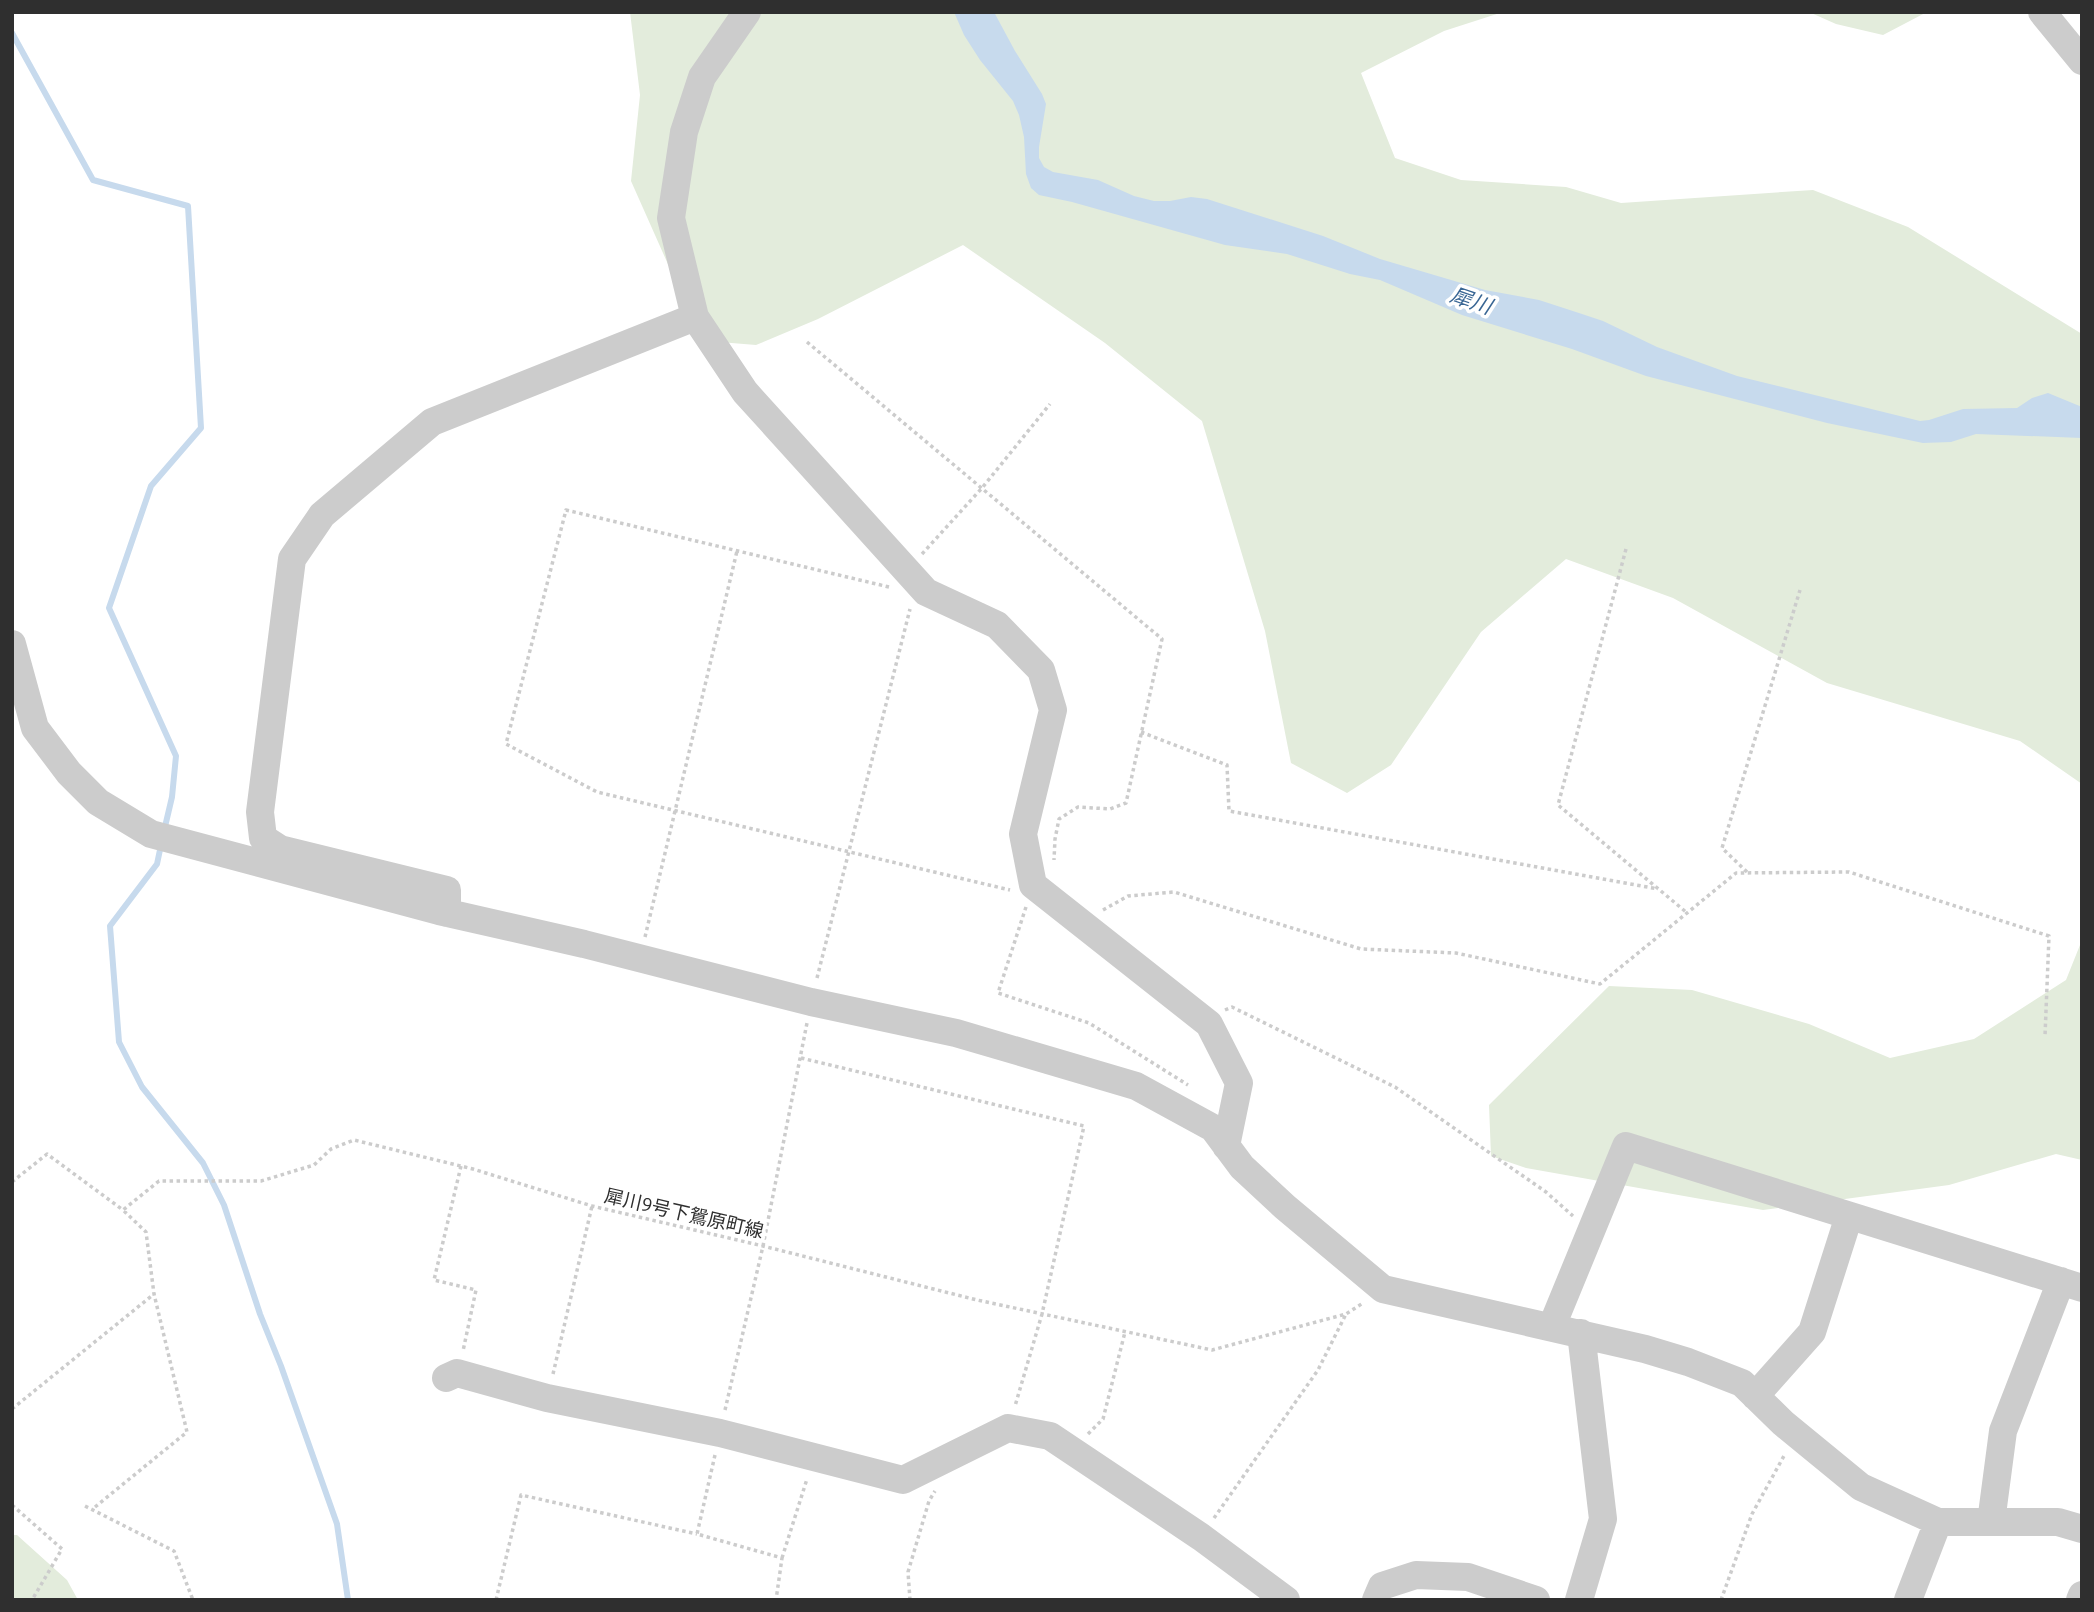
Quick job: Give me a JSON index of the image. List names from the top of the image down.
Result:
{
  "streets": {
    "path": ["犀川9号下鴛原町線"]
  },
  "water": ["犀川"]
}
